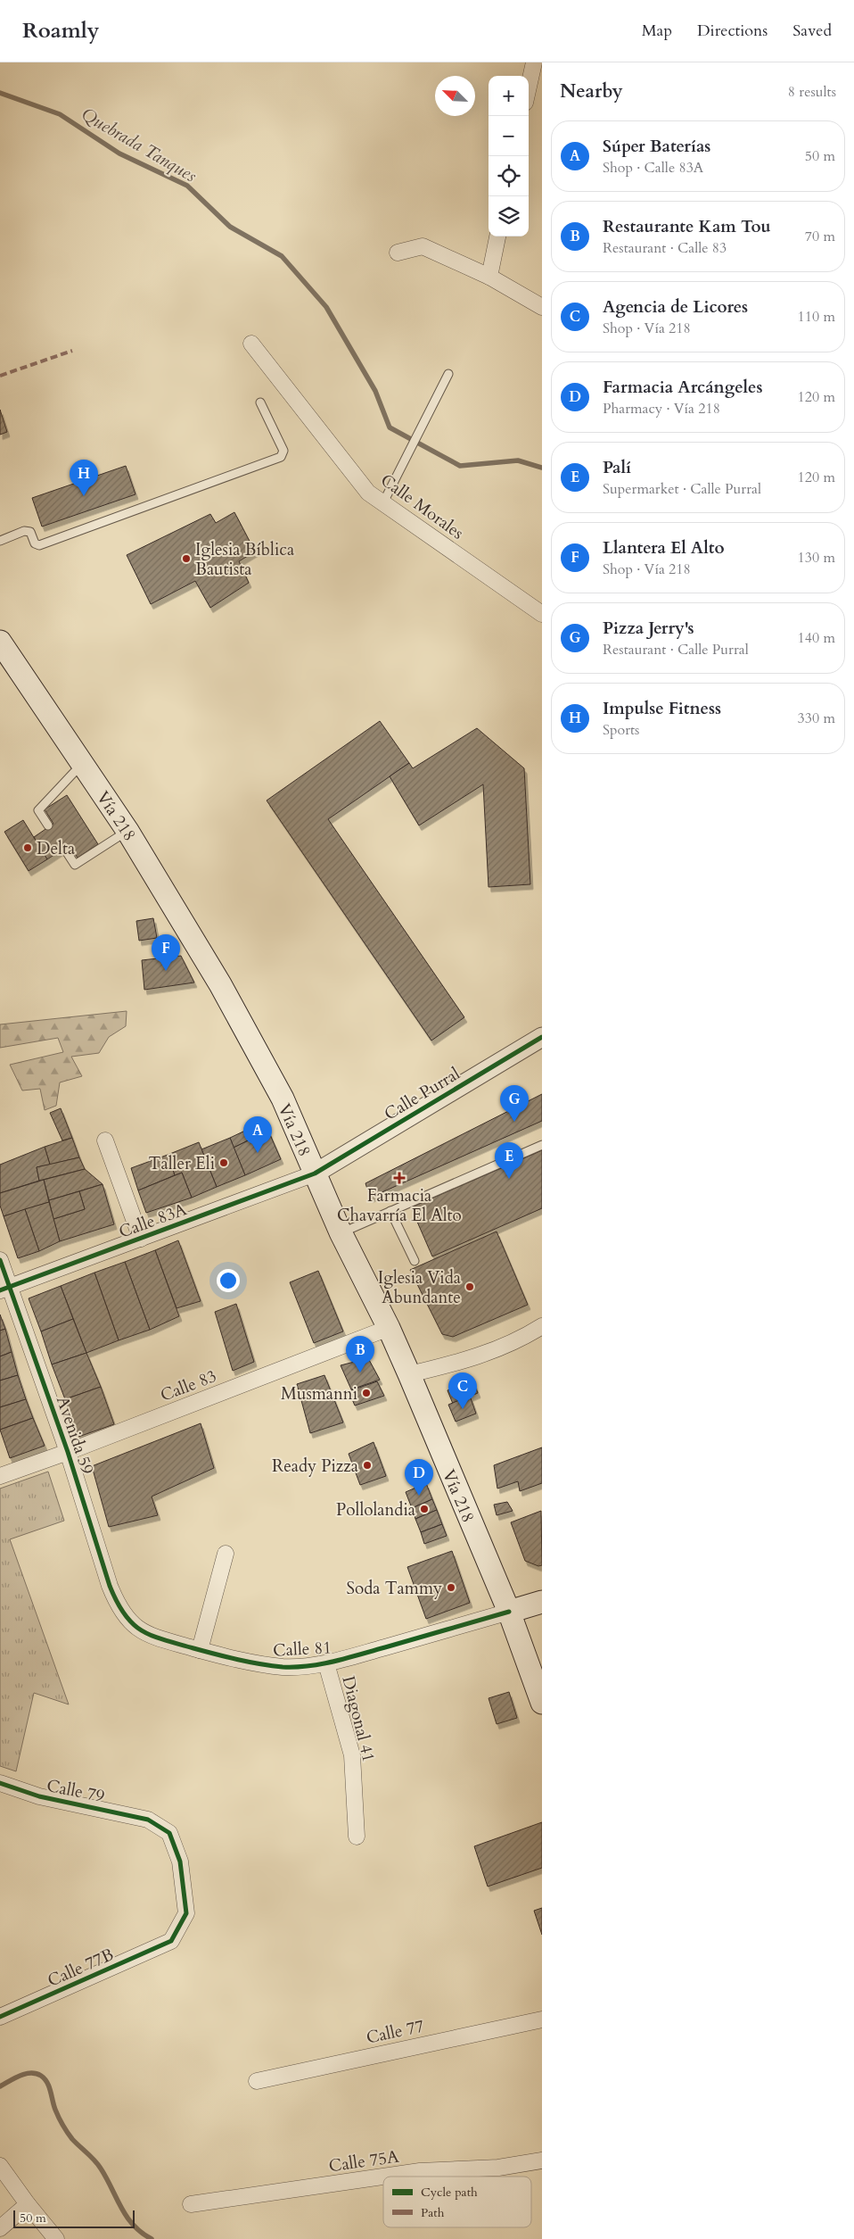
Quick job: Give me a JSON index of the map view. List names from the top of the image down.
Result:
{
  "streets": {
    "main road": ["Vía 218"],
    "street": [
      "Calle Morales",
      "Calle Purral",
      "Calle 83A",
      "Calle 83",
      "Avenida 59",
      "Calle 81",
      "Diagonal 41",
      "Calle 79",
      "Calle 77B",
      "Calle 77",
      "Calle 75A"
    ]
  },
  "crossings": [
    ["Vía 218", "Calle Purral"],
    ["Vía 218", "Calle 83A"],
    ["Vía 218", "Calle 83"],
    ["Vía 218", "Calle 81"],
    ["Calle Purral", "Calle 83A"],
    ["Calle 83A", "Avenida 59"],
    ["Calle 83", "Avenida 59"],
    ["Avenida 59", "Calle 81"],
    ["Calle 81", "Diagonal 41"],
    ["Calle 79", "Calle 77B"]
  ],
  "water": ["Quebrada Tanques"],
  "places": {
    "other": [
      "Iglesia Bíblica Bautista",
      "Delta",
      "Taller Eli",
      "Iglesia Vida Abundante",
      "Musmanni",
      "Ready Pizza",
      "Pollolandia",
      "Soda Tammy"
    ],
    "health": ["Farmacia Chavarría El Alto"]
  },
  "legend": ["Cycle path", "Path"],
  "scale_bar": "50 m",
  "north": "top left",
  "page": {
    "header": "Roamly",
    "nav": ["Map", "Directions", "Saved"],
    "heading": ["Nearby", "8 results"],
    "map_buttons": ["+", "−"],
    "list": [
      {
        "mark": "A",
        "name": "Súper Baterías",
        "note": "Shop · Calle 83A",
        "value": "50 m"
      },
      {
        "mark": "B",
        "name": "Restaurante Kam Tou",
        "note": "Restaurant · Calle 83",
        "value": "70 m"
      },
      {
        "mark": "C",
        "name": "Agencia de Licores",
        "note": "Shop · Vía 218",
        "value": "110 m"
      },
      {
        "mark": "D",
        "name": "Farmacia Arcángeles",
        "note": "Pharmacy · Vía 218",
        "value": "120 m"
      },
      {
        "mark": "E",
        "name": "Palí",
        "note": "Supermarket · Calle Purral",
        "value": "120 m"
      },
      {
        "mark": "F",
        "name": "Llantera El Alto",
        "note": "Shop · Vía 218",
        "value": "130 m"
      },
      {
        "mark": "G",
        "name": "Pizza Jerry's",
        "note": "Restaurant · Calle Purral",
        "value": "140 m"
      },
      {
        "mark": "H",
        "name": "Impulse Fitness",
        "note": "Sports",
        "value": "330 m"
      }
    ],
    "pins": [
      "H",
      "F",
      "G",
      "A",
      "E",
      "B",
      "C",
      "D"
    ],
    "scale": "50 m"
  }
}
